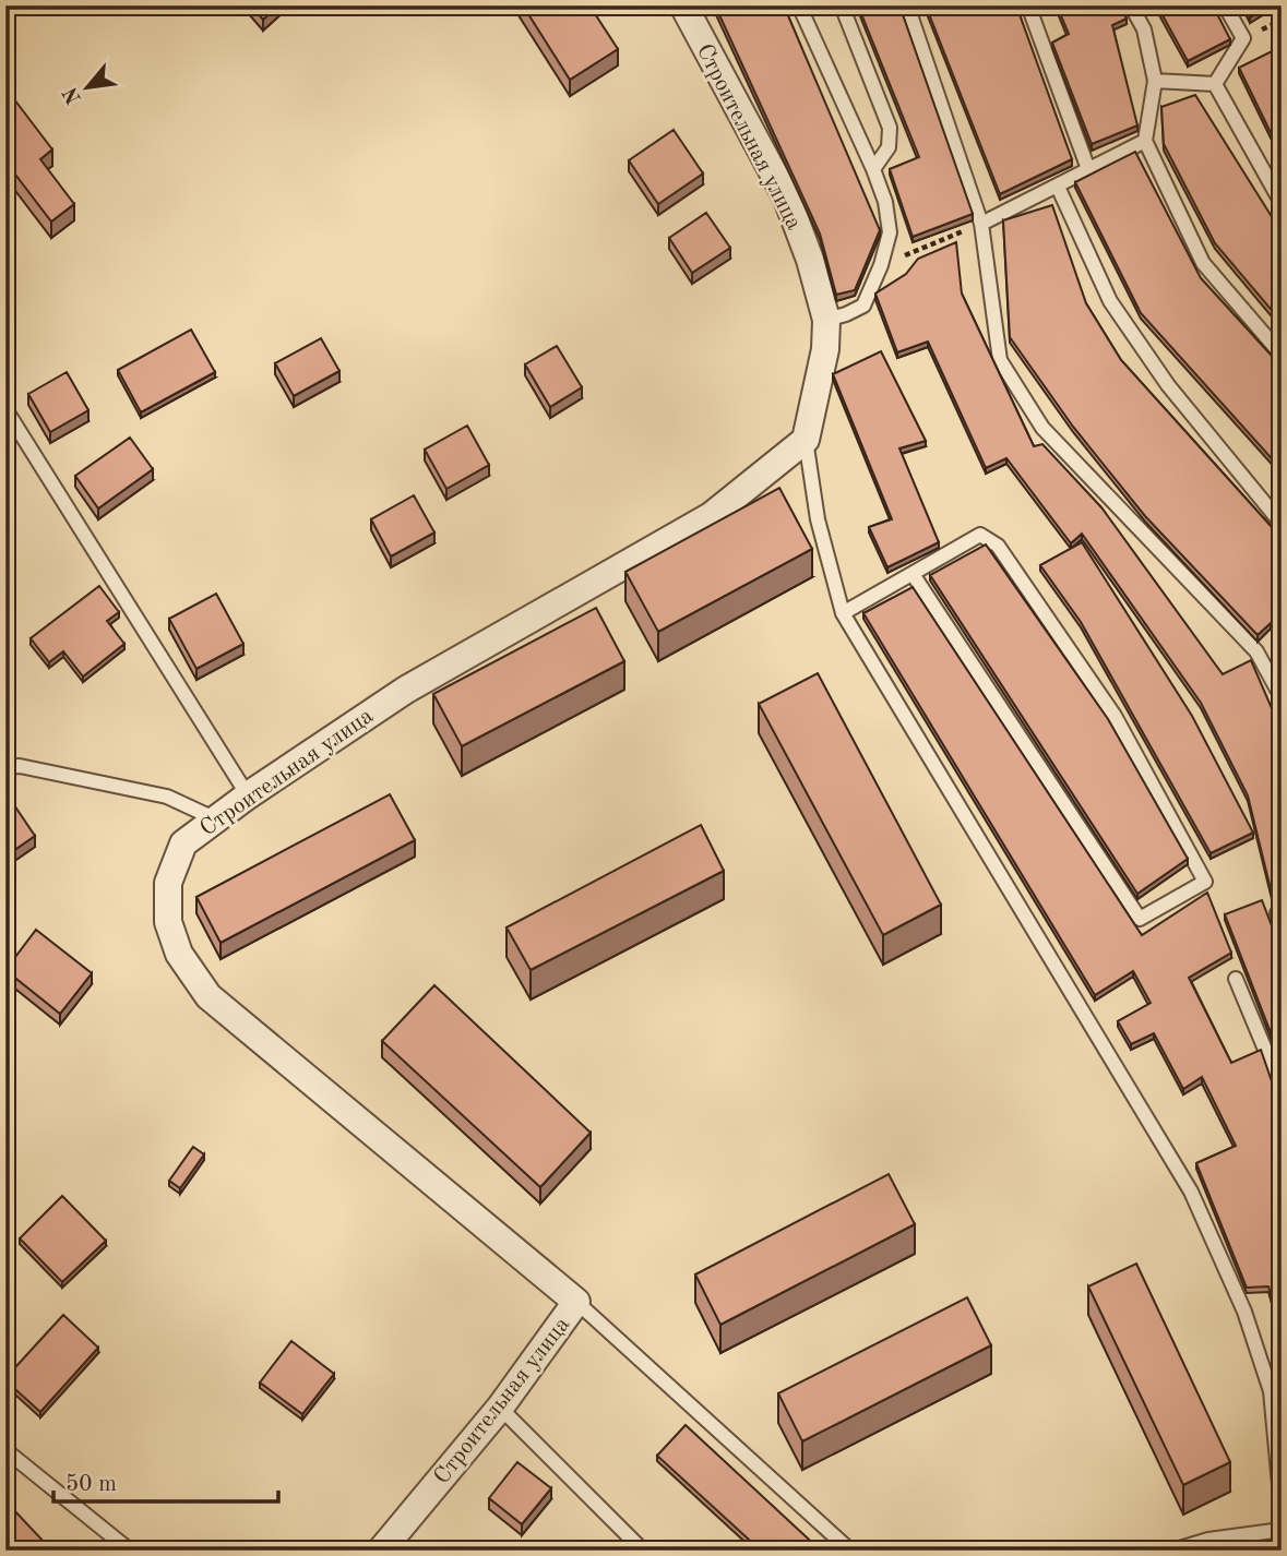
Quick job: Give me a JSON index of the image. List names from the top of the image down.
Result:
{
  "streets": {
    "street": ["Строительная улица"]
  },
  "scale_bar": "50 m",
  "north": "bottom left"
}
